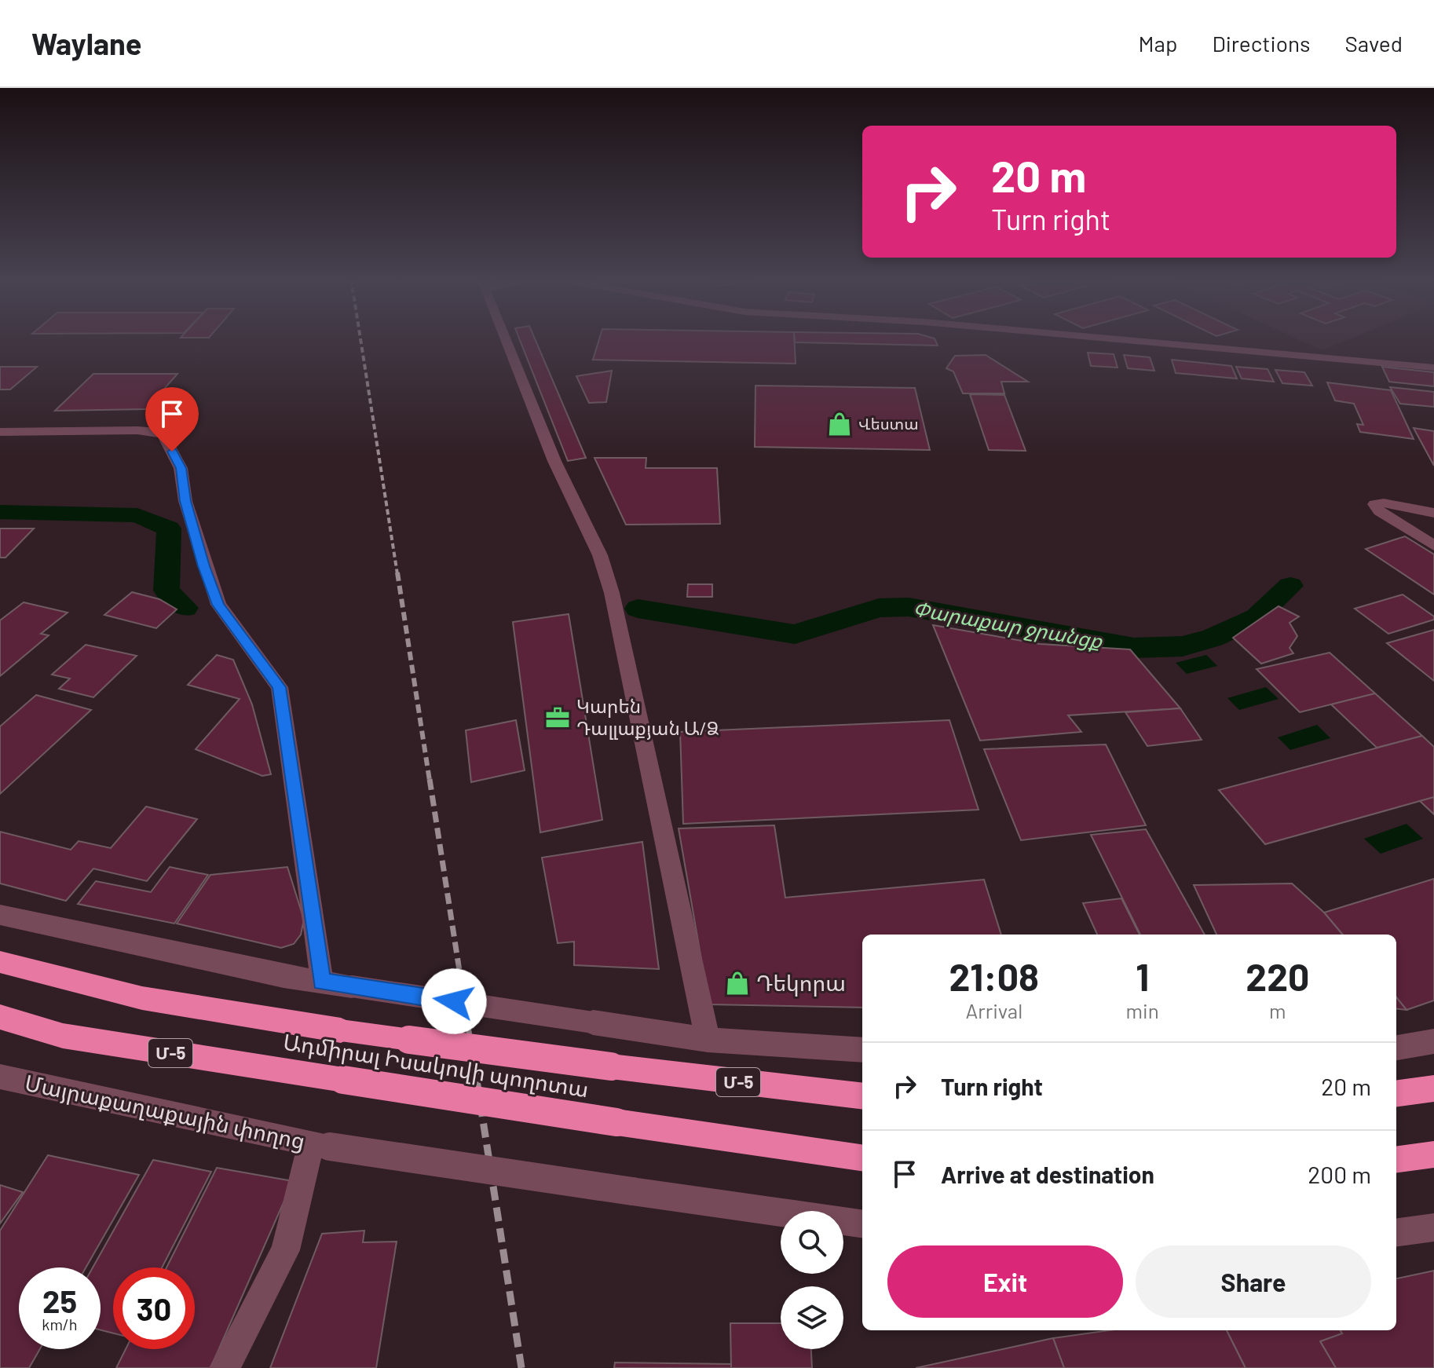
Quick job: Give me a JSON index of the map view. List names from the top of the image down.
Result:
{
  "streets": {
    "highway": ["Մ-5", "Ադմիրալ Իսակովի պողոտա"],
    "street": ["Մայրաքաղաքային փողոց"]
  },
  "water": ["Փարաքար ջրանցք"],
  "places": {
    "shop": ["Վեստա", "Դեկորա"],
    "office": ["Կարեն Դալլաքյան Ա/Ձ"]
  },
  "page": {
    "header": "Waylane",
    "nav": ["Map", "Directions", "Saved"],
    "turn": ["20 m", "Turn right"],
    "eta": [
      "21:08",
      "Arrival",
      "1",
      "min",
      "220",
      "m"
    ],
    "list": [
      {
        "name": "Turn right",
        "value": "20 m"
      },
      {
        "name": "Arrive at destination",
        "value": "200 m"
      }
    ],
    "buttons": ["Exit", "Share"],
    "speed": "25 km/h",
    "limit": "30"
  }
}
